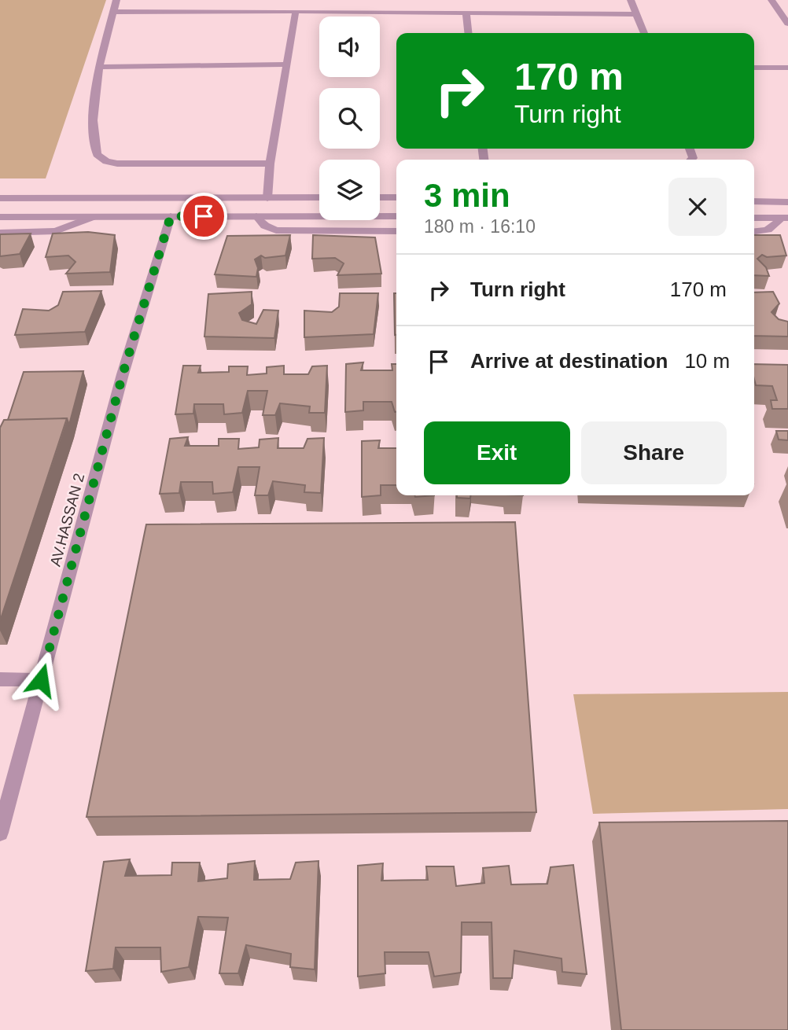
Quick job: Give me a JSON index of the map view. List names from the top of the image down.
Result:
{
  "streets": {
    "street": ["AV.HASSAN 2"]
  },
  "page": {
    "turn": ["170 m", "Turn right"],
    "heading": ["3 min", "180 m · 16:10"],
    "list": [
      {
        "name": "Turn right",
        "value": "170 m"
      },
      {
        "name": "Arrive at destination",
        "value": "10 m"
      }
    ],
    "buttons": ["Exit", "Share"]
  }
}
